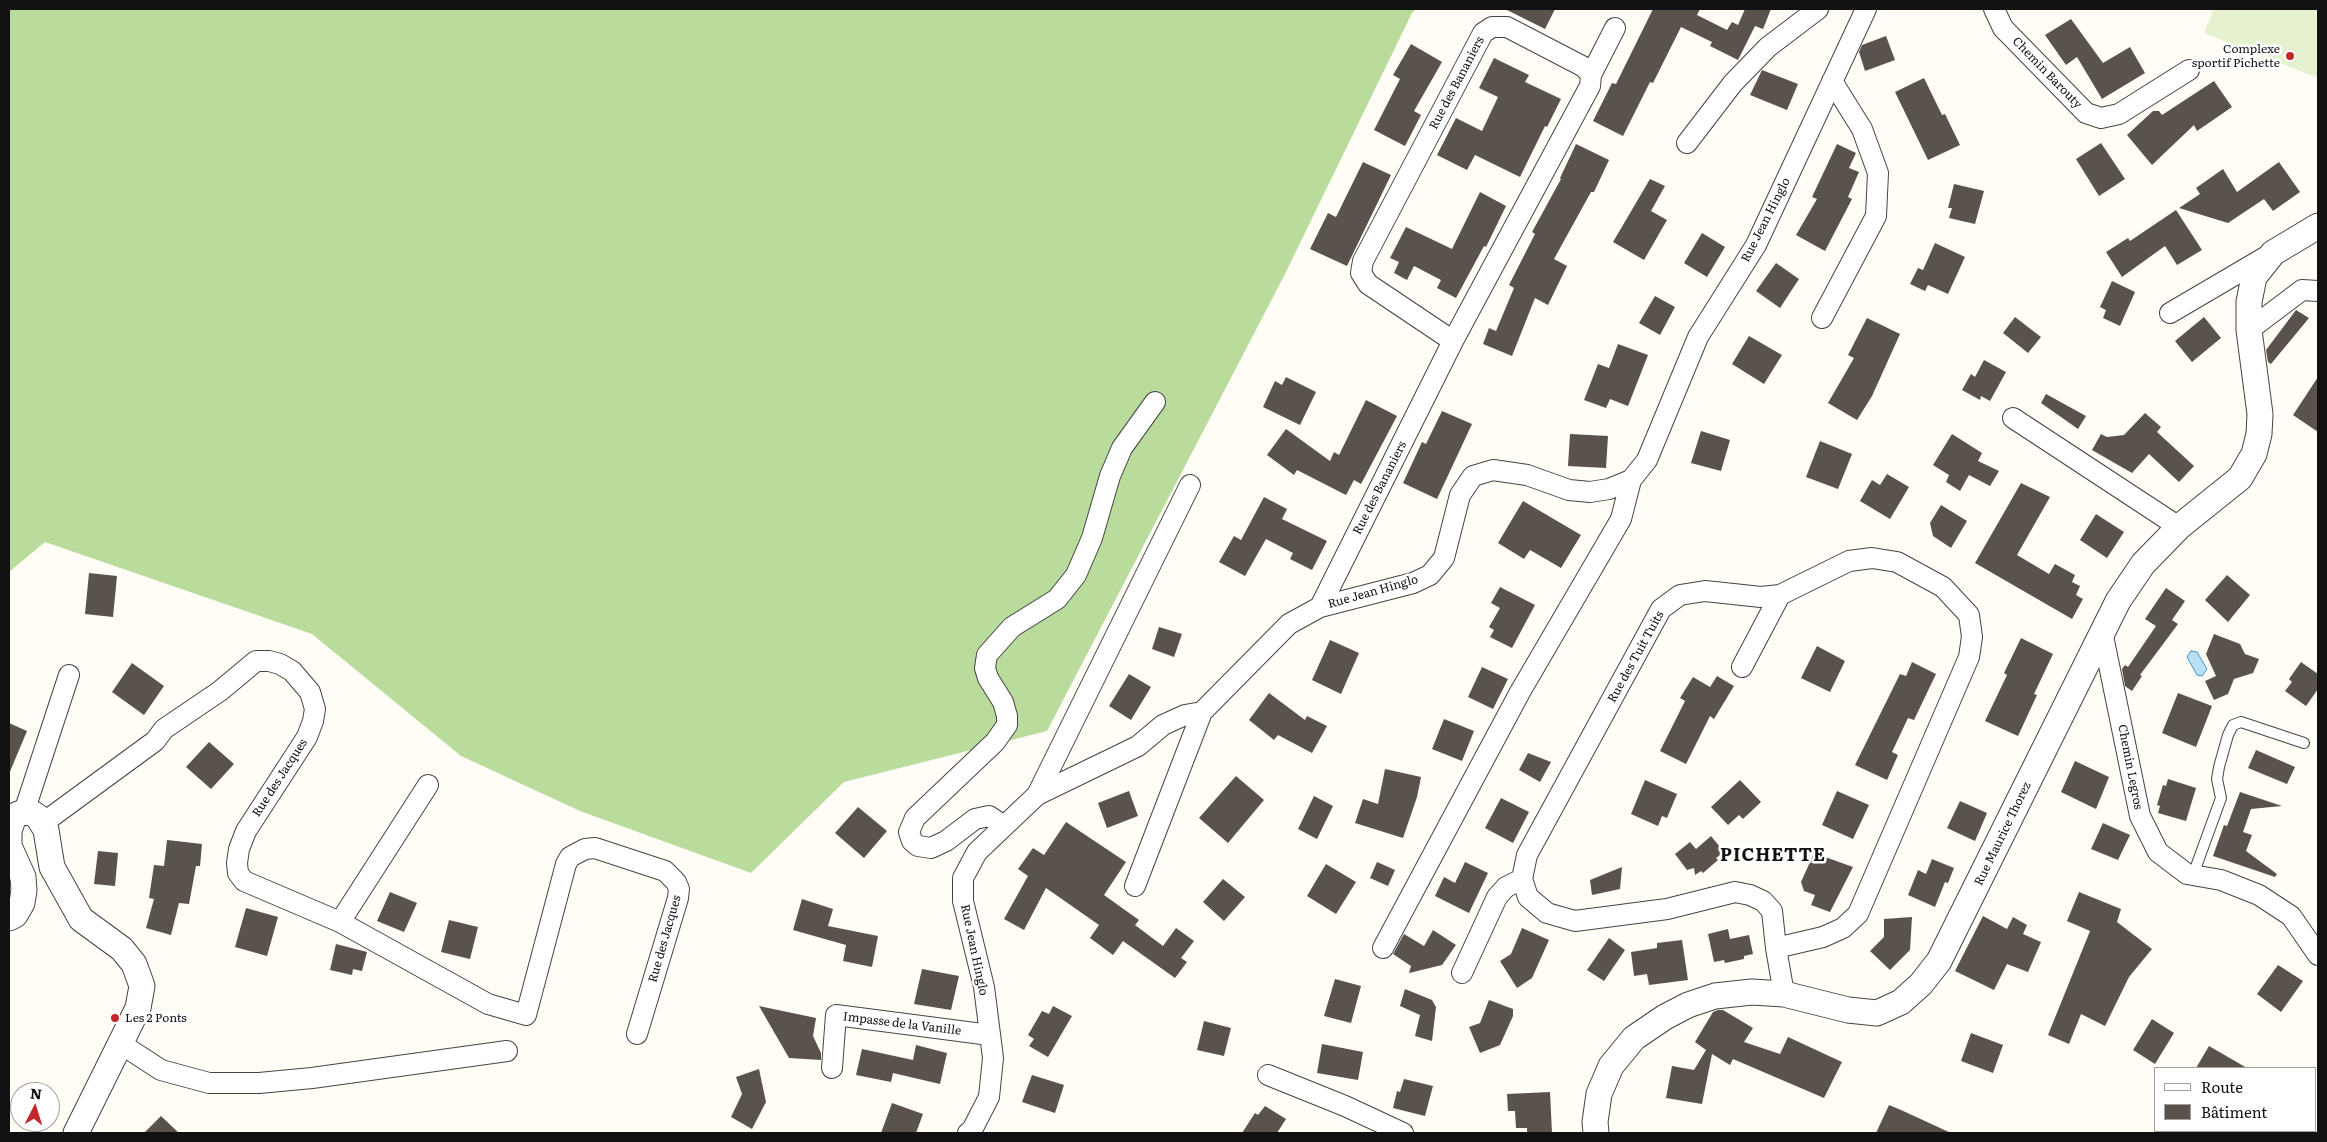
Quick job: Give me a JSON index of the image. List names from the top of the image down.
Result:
{
  "streets": {
    "street": [
      "Chemin Barouty",
      "Rue des Bananiers",
      "Rue Jean Hinglo",
      "Rue des Tuit Tuits",
      "Chemin Legros",
      "Rue des Jacques",
      "Rue Maurice Thorez",
      "Impasse de la Vanille"
    ]
  },
  "crossings": [
    ["Rue des Bananiers", "Rue Jean Hinglo"],
    ["Rue Jean Hinglo", "Impasse de la Vanille"],
    ["Chemin Legros", "Rue Maurice Thorez"]
  ],
  "districts": ["PICHETTE"],
  "places": ["Complexe sportif Pichette", "Les 2 Ponts"],
  "legend": ["Route", "Bâtiment"],
  "north": "top"
}
